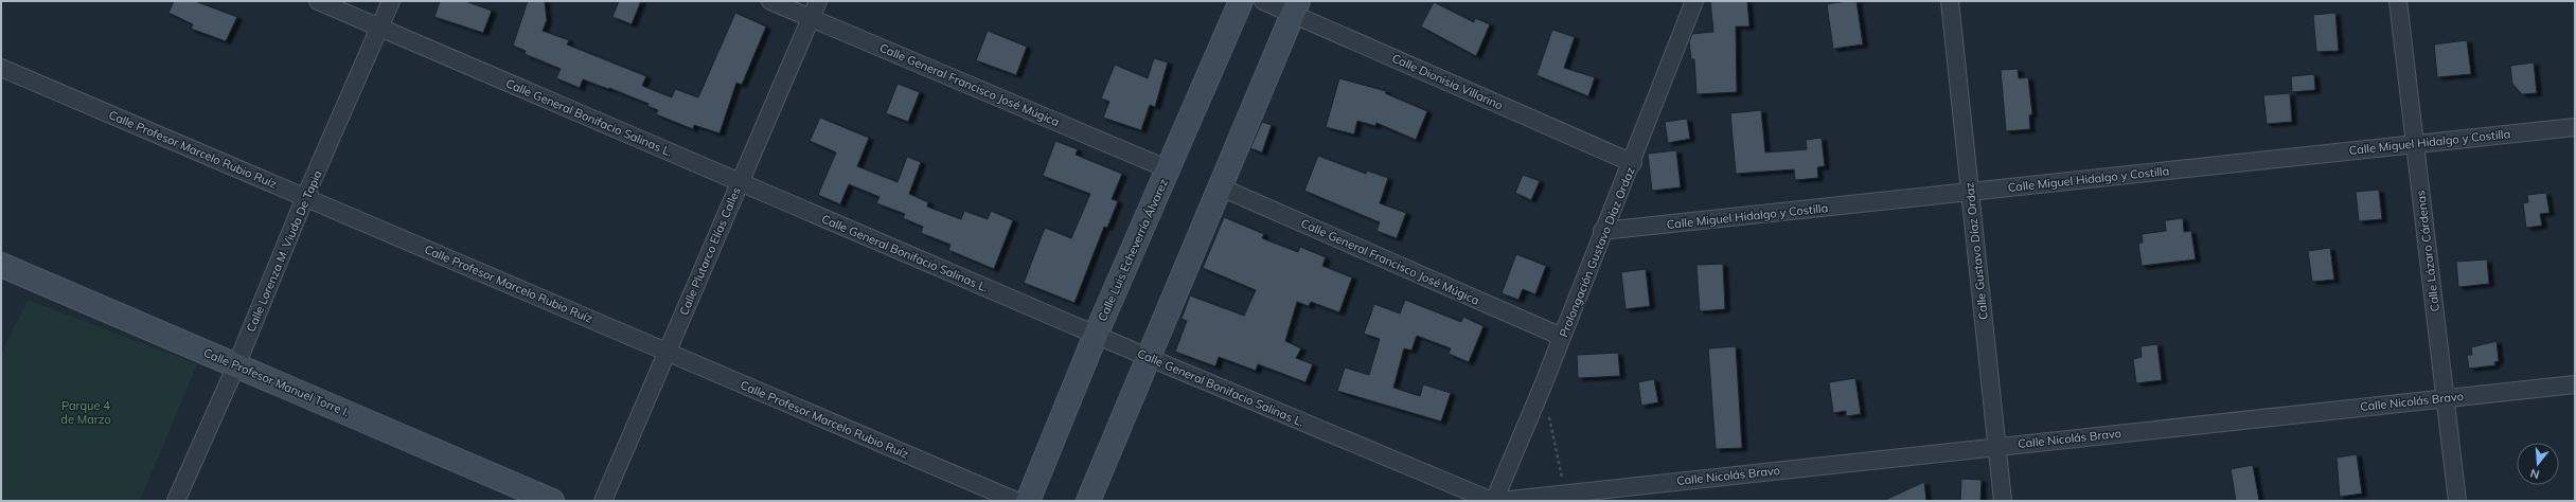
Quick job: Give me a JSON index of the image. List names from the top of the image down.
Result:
{
  "streets": {
    "street": [
      "Calle Dionisia Villarino",
      "Calle General Francisco José Múgica",
      "Calle General Bonifacio Salinas L.",
      "Calle Miguel Hidalgo y Costilla",
      "Calle Profesor Marcelo Rubio Ruíz",
      "Calle Luis Echeverría Álvarez",
      "Calle Lorenza M. Viuda De Tapia",
      "Calle Plutarco Elías Calles",
      "Calle Gustavo Díaz Ordaz",
      "Calle Lázaro Cárdenas",
      "Prolongación Gustavo Díaz Ordaz",
      "Calle Profesor Manuel Torre I.",
      "Calle Nicolás Bravo"
    ]
  },
  "crossings": [
    ["Calle Dionisia Villarino", "Prolongación Gustavo Díaz Ordaz"],
    ["Calle General Francisco José Múgica", "Calle Luis Echeverría Álvarez"],
    ["Calle General Francisco José Múgica", "Calle Plutarco Elías Calles"],
    ["Calle General Francisco José Múgica", "Prolongación Gustavo Díaz Ordaz"],
    ["Calle General Bonifacio Salinas L.", "Calle Luis Echeverría Álvarez"],
    ["Calle General Bonifacio Salinas L.", "Calle Lorenza M. Viuda De Tapia"],
    ["Calle General Bonifacio Salinas L.", "Calle Plutarco Elías Calles"],
    ["Calle General Bonifacio Salinas L.", "Prolongación Gustavo Díaz Ordaz"],
    ["Calle Miguel Hidalgo y Costilla", "Calle Gustavo Díaz Ordaz"],
    ["Calle Miguel Hidalgo y Costilla", "Calle Lázaro Cárdenas"],
    ["Calle Miguel Hidalgo y Costilla", "Prolongación Gustavo Díaz Ordaz"],
    ["Calle Profesor Marcelo Rubio Ruíz", "Calle Lorenza M. Viuda De Tapia"],
    ["Calle Profesor Marcelo Rubio Ruíz", "Calle Plutarco Elías Calles"],
    ["Calle Lorenza M. Viuda De Tapia", "Calle Profesor Manuel Torre I."],
    ["Calle Gustavo Díaz Ordaz", "Calle Nicolás Bravo"],
    ["Calle Lázaro Cárdenas", "Calle Nicolás Bravo"]
  ],
  "parks": ["Parque 4 de Marzo"],
  "north": "bottom"
}
